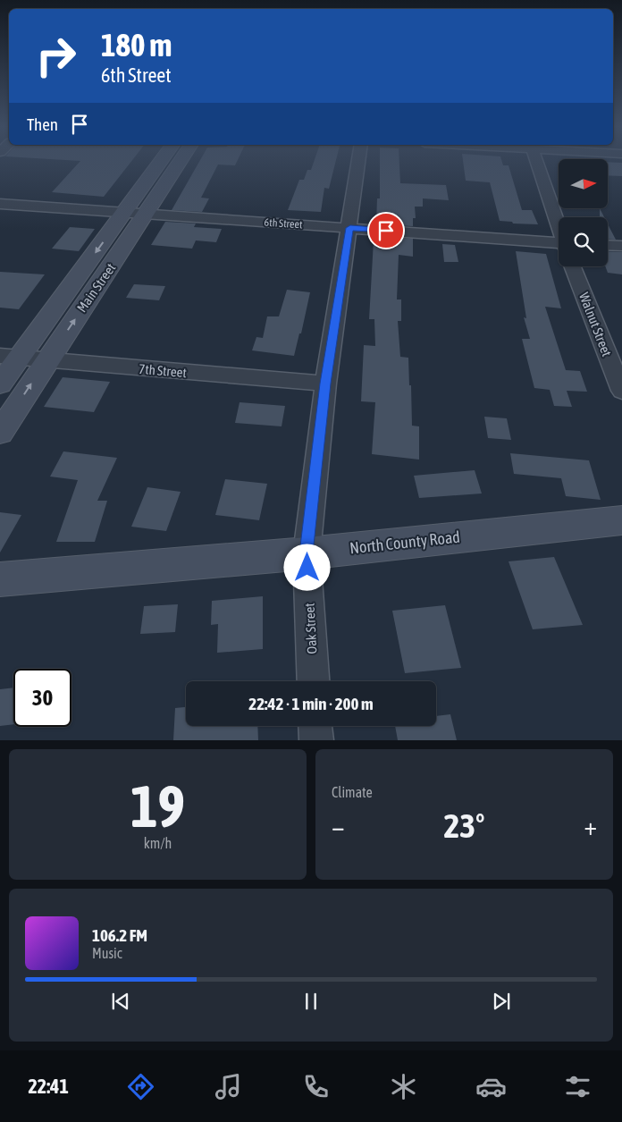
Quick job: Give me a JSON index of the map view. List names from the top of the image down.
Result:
{
  "streets": {
    "main road": ["Main Street", "North County Road"],
    "street": [
      "6th Street",
      "Walnut Street",
      "7th Street",
      "Oak Street"
    ]
  },
  "crossings": [
    ["6th Street", "Main Street"],
    ["6th Street", "Oak Street"],
    ["Main Street", "7th Street"],
    ["7th Street", "Oak Street"],
    ["North County Road", "Oak Street"]
  ],
  "north": "right",
  "page": {
    "turn": ["180 m", "6th Street"],
    "then": "Then",
    "limit": "30",
    "trip": "22:42 · 1 min · 200 m",
    "tile": [
      ["19", "km/h"],
      "Climate"
    ],
    "heat": ["−", "23°", "+"],
    "song": ["106.2 FM", "Music"],
    "tabs": "22:41"
  }
}
